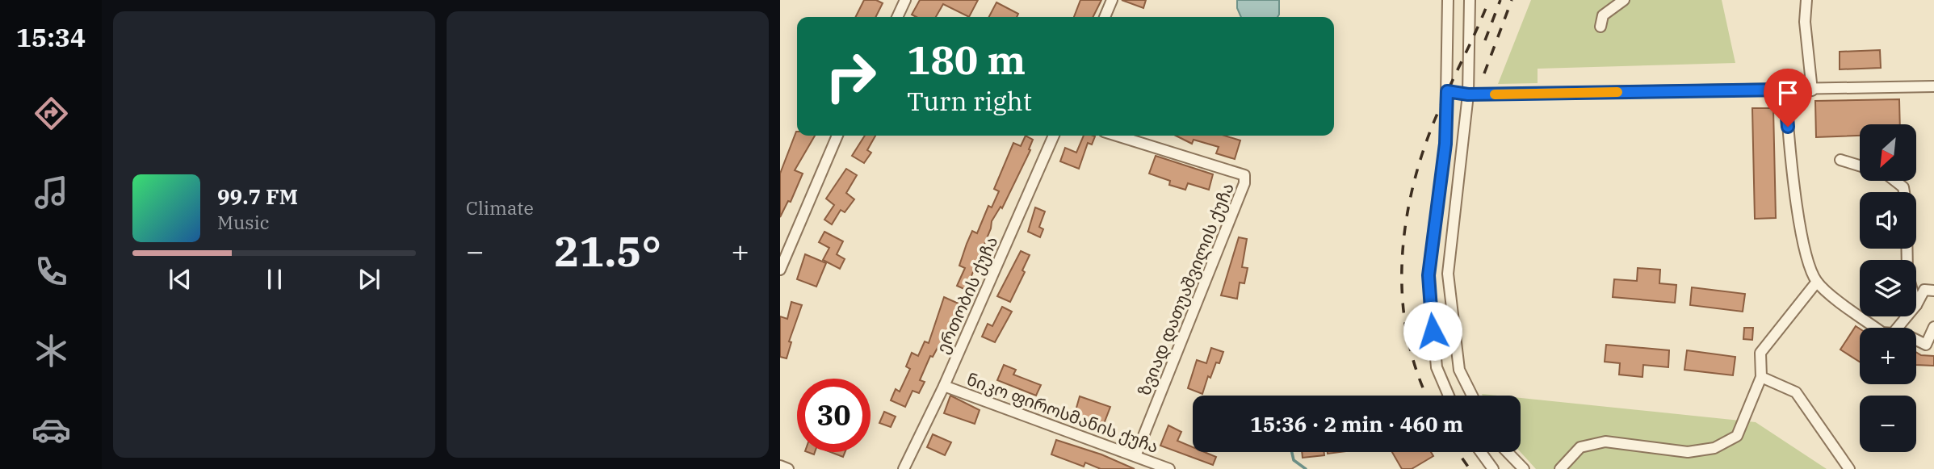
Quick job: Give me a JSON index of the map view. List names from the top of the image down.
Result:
{
  "streets": {
    "street": ["ზვიად დათუაშვილის ქუჩა", "ერთობის ქუჩა", "ნიკო ფიროსმანის ქუჩა"]
  },
  "crossings": [
    ["ზვიად დათუაშვილის ქუჩა", "ნიკო ფიროსმანის ქუჩა"],
    ["ერთობის ქუჩა", "ნიკო ფიროსმანის ქუჩა"]
  ],
  "north": "bottom left",
  "page": {
    "tabs": "15:34",
    "tile": "Climate",
    "turn": ["180 m", "Turn right"],
    "map_buttons": ["+", "−"],
    "song": ["99.7 FM", "Music"],
    "heat": ["−", "21.5°", "+"],
    "limit": "30",
    "trip": "15:36 · 2 min · 460 m"
  }
}
